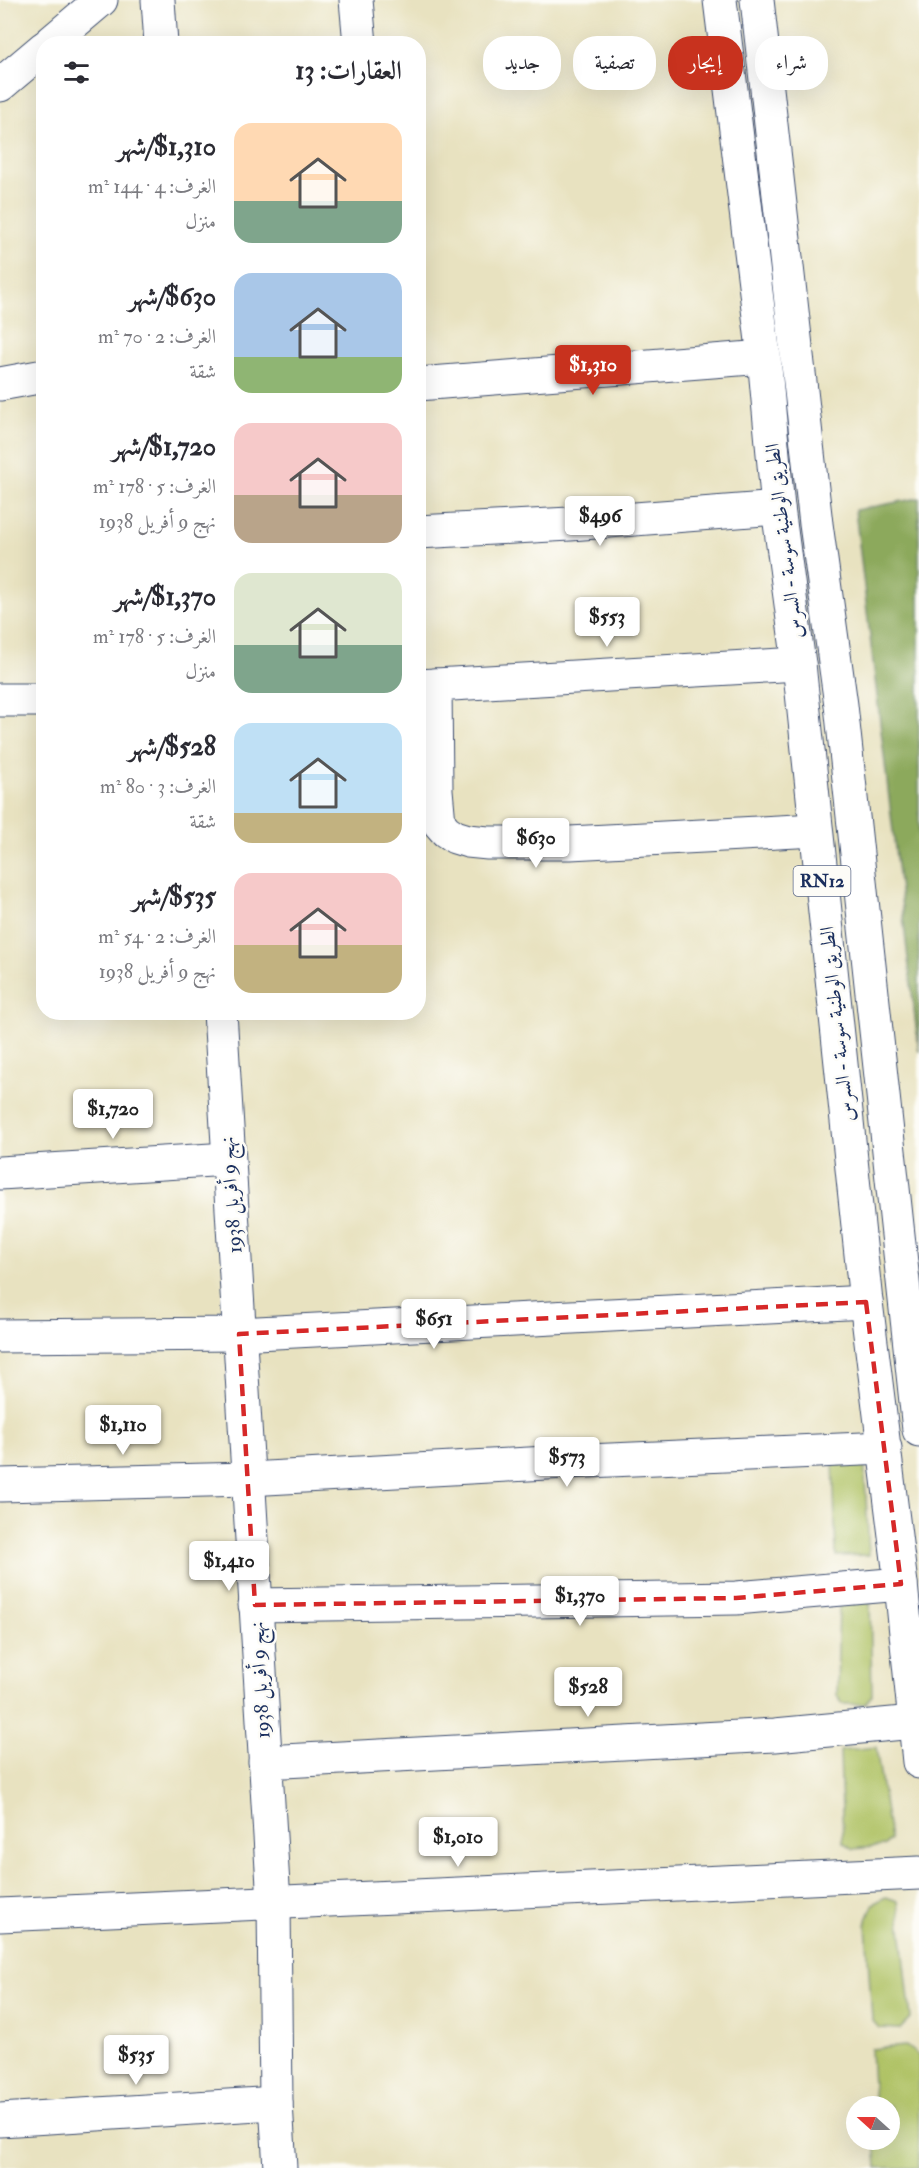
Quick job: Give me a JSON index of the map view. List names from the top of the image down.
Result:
{
  "streets": {
    "main road": ["الطريق الوطنية سوسة - السرس", "RN12", "نهج 9 أفريل 1938"]
  },
  "north": "left",
  "page": {
    "chip": [
      "شراء",
      "إيجار",
      "تصفية",
      "جديد"
    ],
    "heading": "العقارات: 13",
    "list": [
      {
        "name": "$1,310/شهر",
        "note": "الغرف: 4 · 144 m² · منزل"
      },
      {
        "name": "$630/شهر",
        "note": "الغرف: 2 · 70 m² · شقة"
      },
      {
        "name": "$1,720/شهر",
        "note": "الغرف: 5 · 178 m² · نهج 9 أفريل 1938"
      },
      {
        "name": "$1,370/شهر",
        "note": "الغرف: 5 · 178 m² · منزل"
      },
      {
        "name": "$528/شهر",
        "note": "الغرف: 3 · 80 m² · شقة"
      },
      {
        "name": "$535/شهر",
        "note": "الغرف: 2 · 54 m² · نهج 9 أفريل 1938"
      }
    ],
    "price": [
      "$1,310",
      "$496",
      "$553",
      "$630",
      "$1,720",
      "$651",
      "$1,110",
      "$573",
      "$1,410",
      "$1,370",
      "$528",
      "$1,010",
      "$535"
    ]
  }
}
